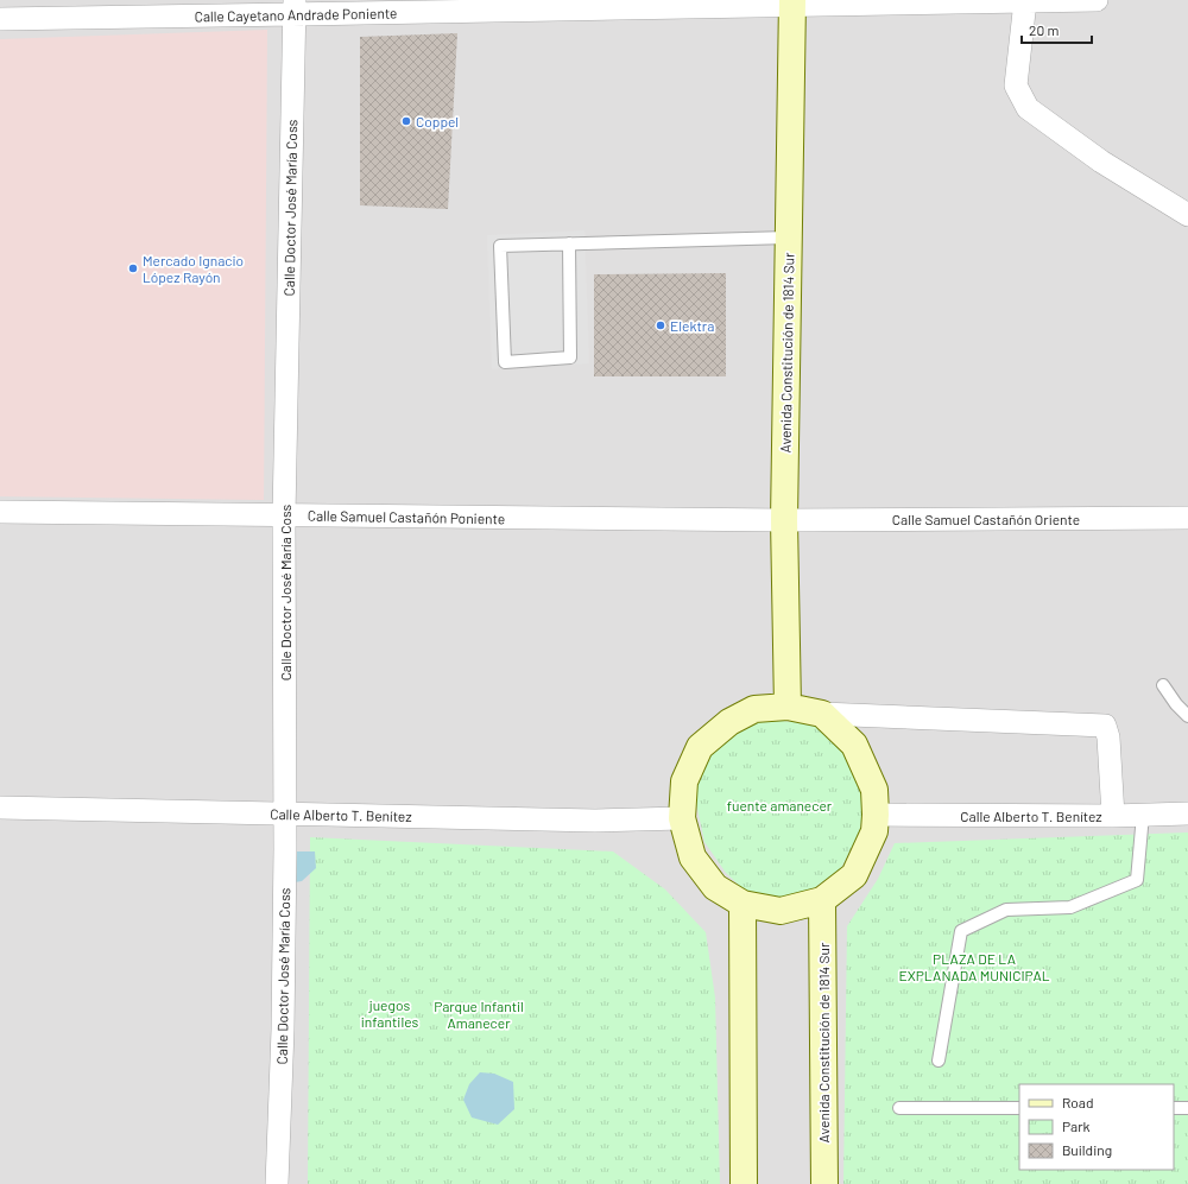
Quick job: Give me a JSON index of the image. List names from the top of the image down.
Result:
{
  "streets": {
    "main road": ["Avenida Constitución de 1814 Sur"],
    "street": [
      "Calle Cayetano Andrade Poniente",
      "Calle Doctor José María Coss",
      "Calle Samuel Castañón Poniente",
      "Calle Samuel Castañón Oriente",
      "Calle Alberto T. Benítez"
    ]
  },
  "crossings": [
    ["Calle Cayetano Andrade Poniente", "Calle Doctor José María Coss"],
    ["Calle Cayetano Andrade Poniente", "Avenida Constitución de 1814 Sur"],
    ["Calle Doctor José María Coss", "Calle Samuel Castañón Poniente"],
    ["Calle Doctor José María Coss", "Calle Alberto T. Benítez"],
    ["Avenida Constitución de 1814 Sur", "Calle Samuel Castañón Poniente"],
    ["Avenida Constitución de 1814 Sur", "Calle Samuel Castañón Oriente"],
    ["Calle Samuel Castañón Poniente", "Calle Samuel Castañón Oriente"]
  ],
  "parks": [
    "fuente amanecer",
    "PLAZA DE LA EXPLANADA MUNICIPAL",
    "juegos infantiles",
    "Parque Infantil Amanecer"
  ],
  "places": ["Coppel", "Mercado Ignacio López Rayón", "Elektra"],
  "legend": ["Road", "Park", "Building"],
  "scale_bar": "20 m"
}
